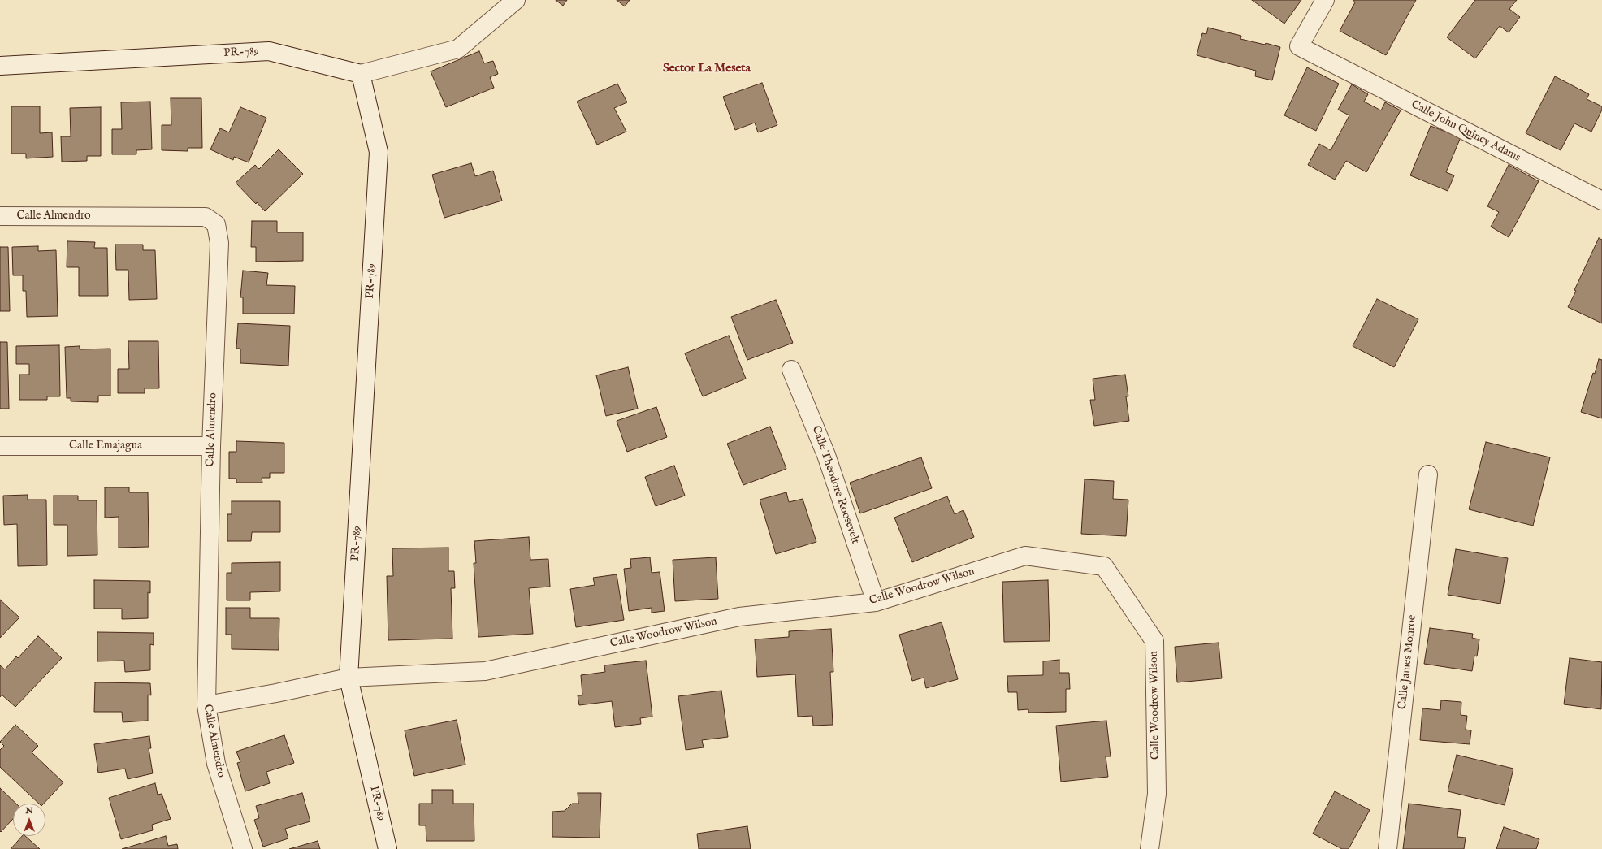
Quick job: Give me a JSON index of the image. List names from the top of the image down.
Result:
{
  "streets": {
    "street": [
      "PR-789",
      "Calle John Quincy Adams",
      "Calle Almendro",
      "Calle Emajagua",
      "Calle Theodore Roosevelt",
      "Calle Woodrow Wilson",
      "Calle James Monroe"
    ]
  },
  "crossings": [
    ["PR-789", "Calle Woodrow Wilson"],
    ["Calle Almendro", "Calle Emajagua"],
    ["Calle Almendro", "Calle Woodrow Wilson"],
    ["Calle Theodore Roosevelt", "Calle Woodrow Wilson"]
  ],
  "districts": ["Sector La Meseta"],
  "north": "top"
}
